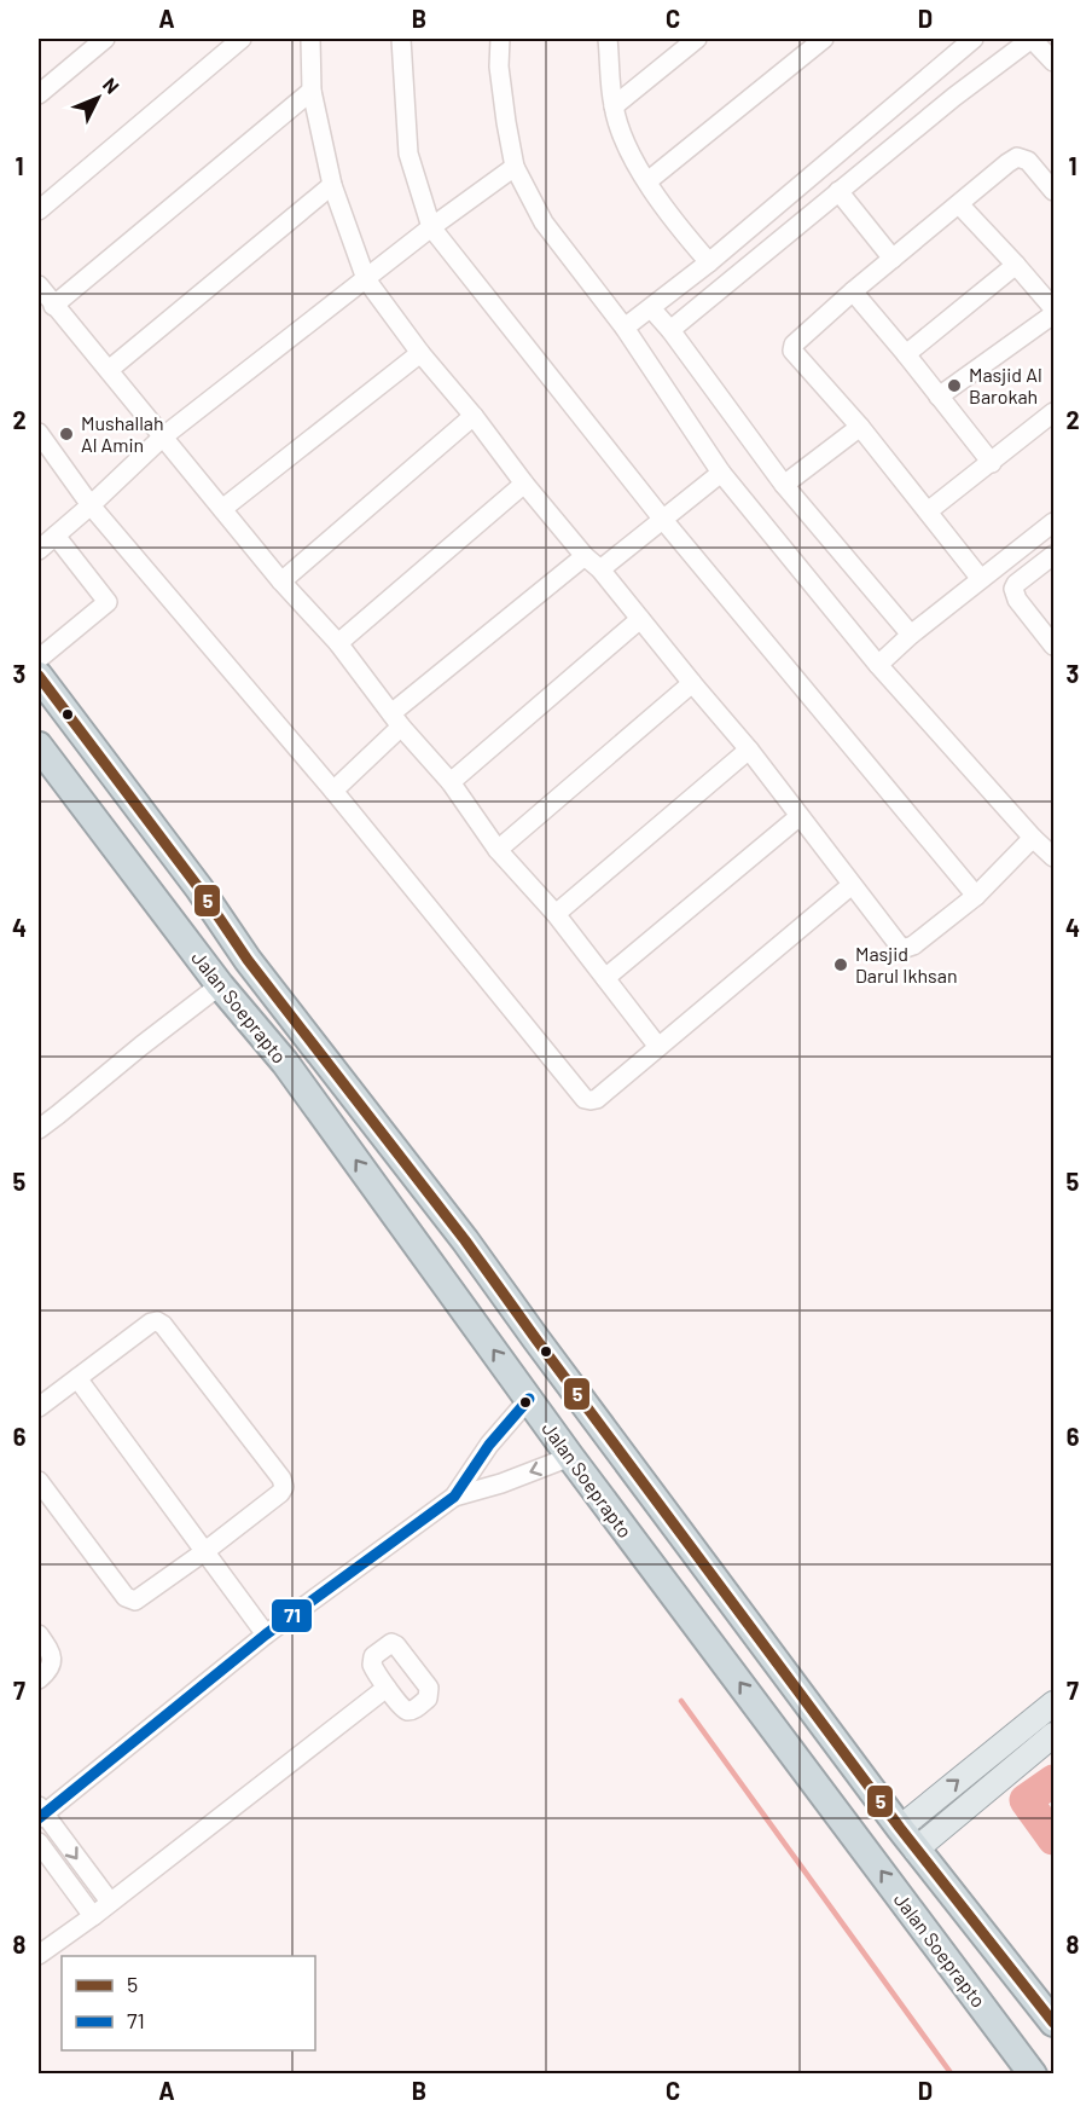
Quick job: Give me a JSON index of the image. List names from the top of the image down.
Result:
{
  "streets": {
    "highway": ["Jalan Soeprapto"]
  },
  "places": ["Masjid Al Barokah", "Mushallah Al Amin", "Masjid Darul Ikhsan"],
  "lines": ["transit line 5", "transit line 71"],
  "legend": ["5", "71"],
  "north": "top right",
  "grid": {
    "columns": [
      "A",
      "B",
      "C",
      "D"
    ],
    "rows": [
      "1",
      "2",
      "3",
      "4",
      "5",
      "6",
      "7",
      "8"
    ]
  }
}
